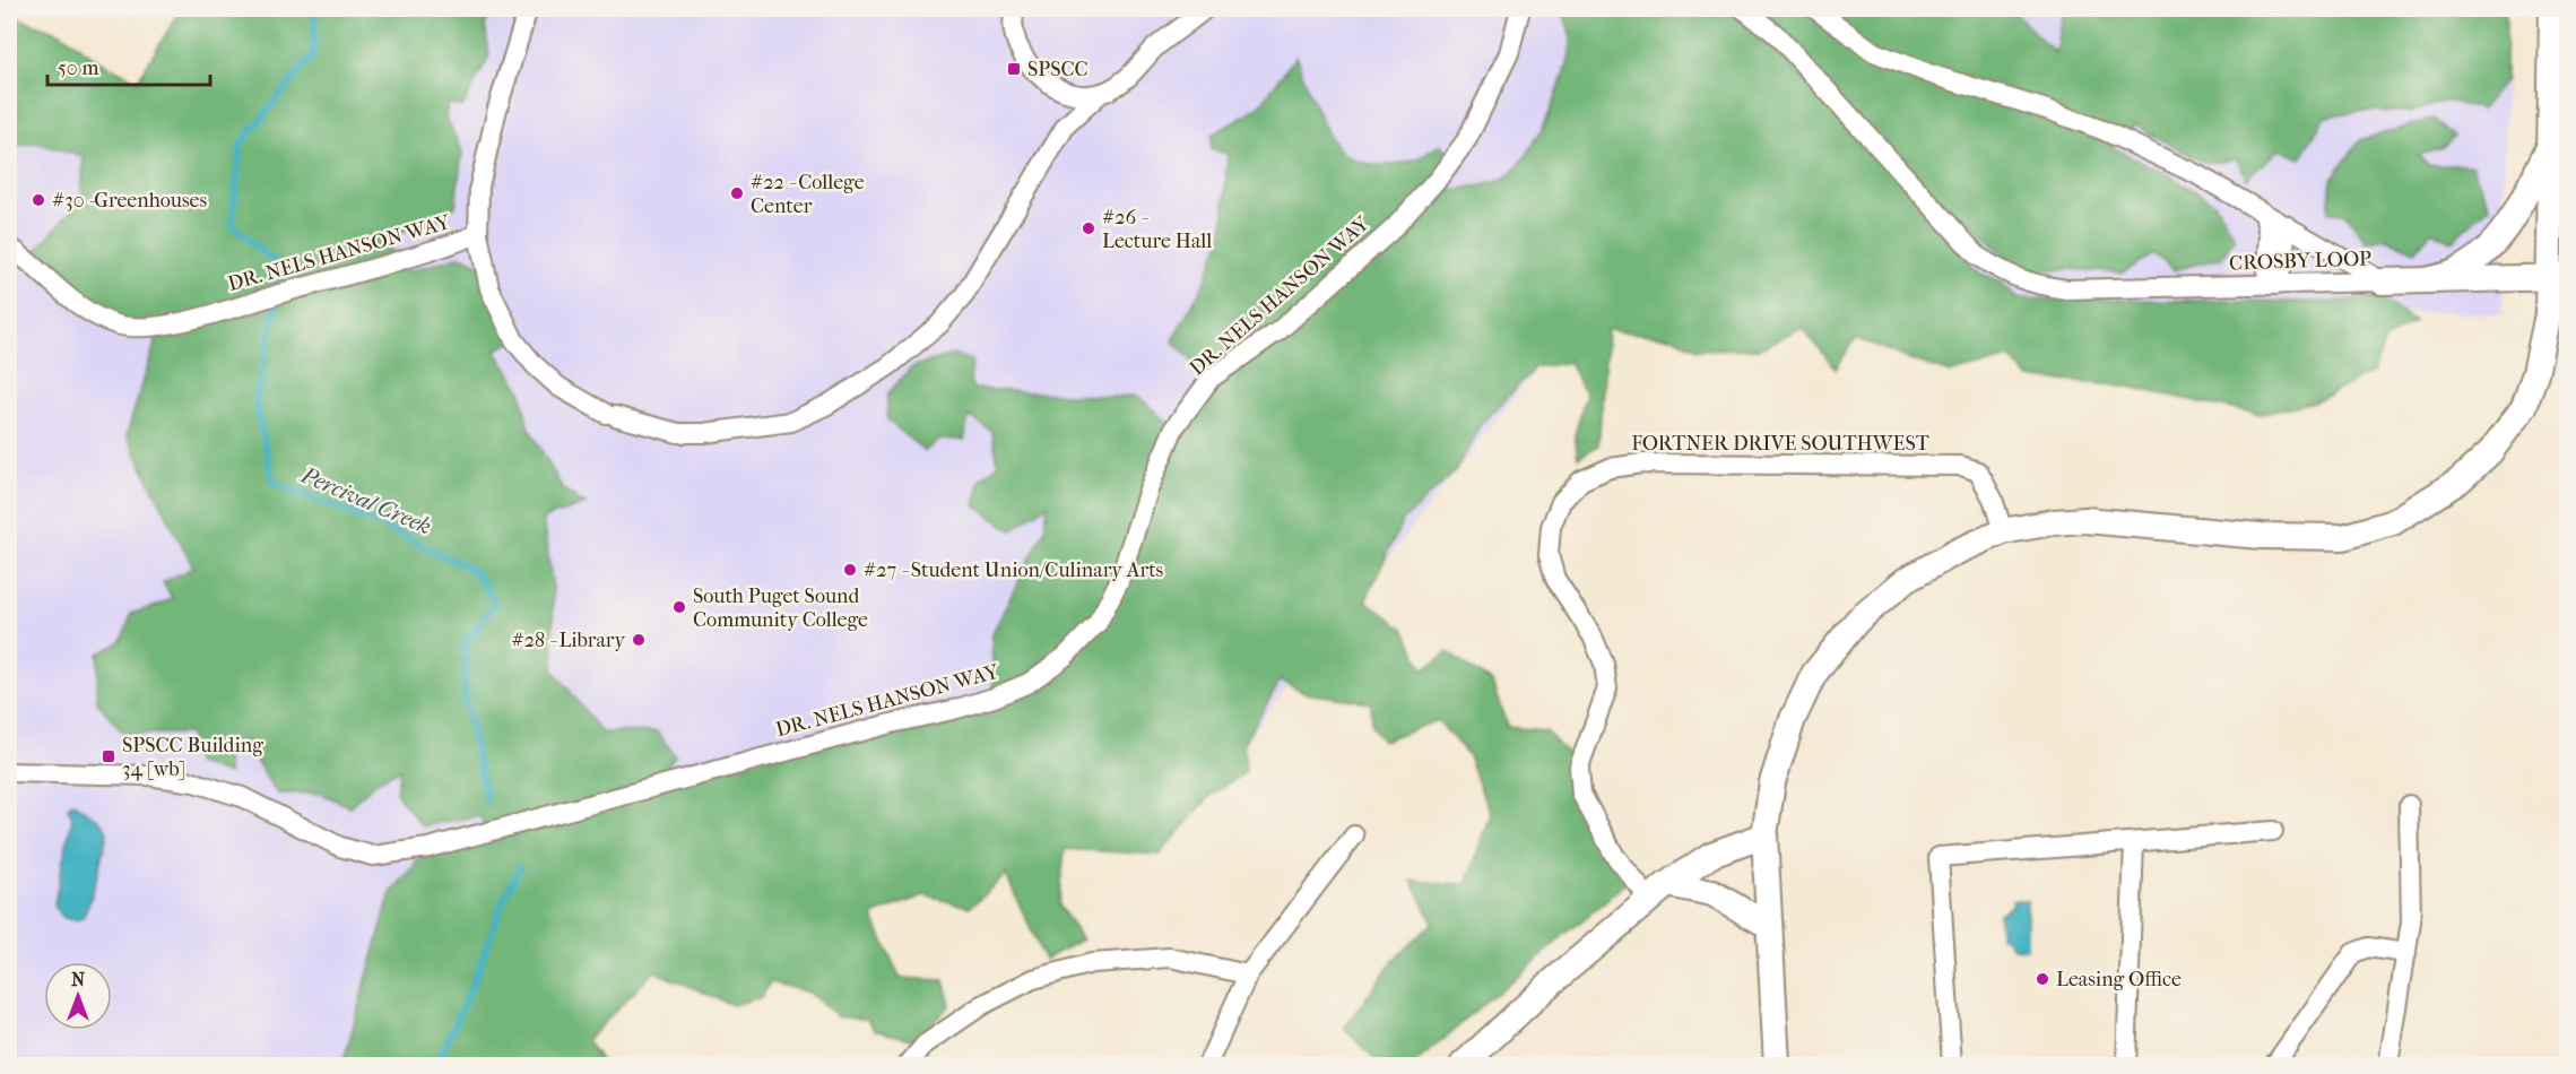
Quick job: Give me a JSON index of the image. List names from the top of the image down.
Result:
{
  "streets": {
    "street": ["DR. NELS HANSON WAY", "CROSBY LOOP", "FORTNER DRIVE SOUTHWEST"]
  },
  "water": ["Percival Creek"],
  "places": {
    "transit": ["SPSCC", "SPSCC Building 34 [wb]"],
    "other": [
      "#22 - College Center",
      "#30 -Greenhouses",
      "#26 - Lecture Hall",
      "#27 - Student Union/Culinary Arts",
      "South Puget Sound Community College",
      "#28 - Library",
      "Leasing Office"
    ]
  },
  "scale_bar": "50 m",
  "north": "top"
}
